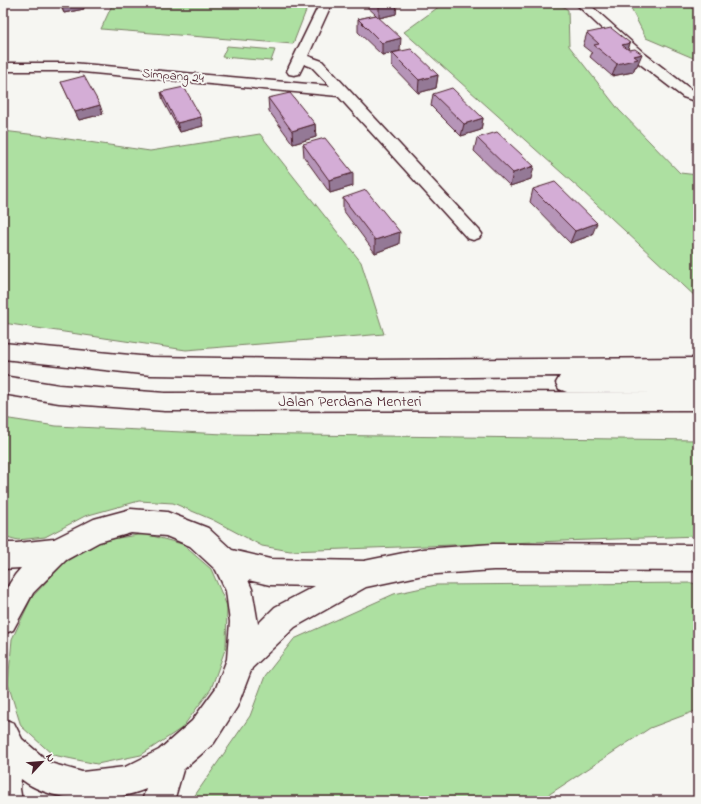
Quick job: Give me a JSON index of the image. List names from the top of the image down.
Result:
{
  "streets": {
    "street": ["Simpang 24", "Jalan Perdana Menteri"]
  },
  "north": "top right"
}
